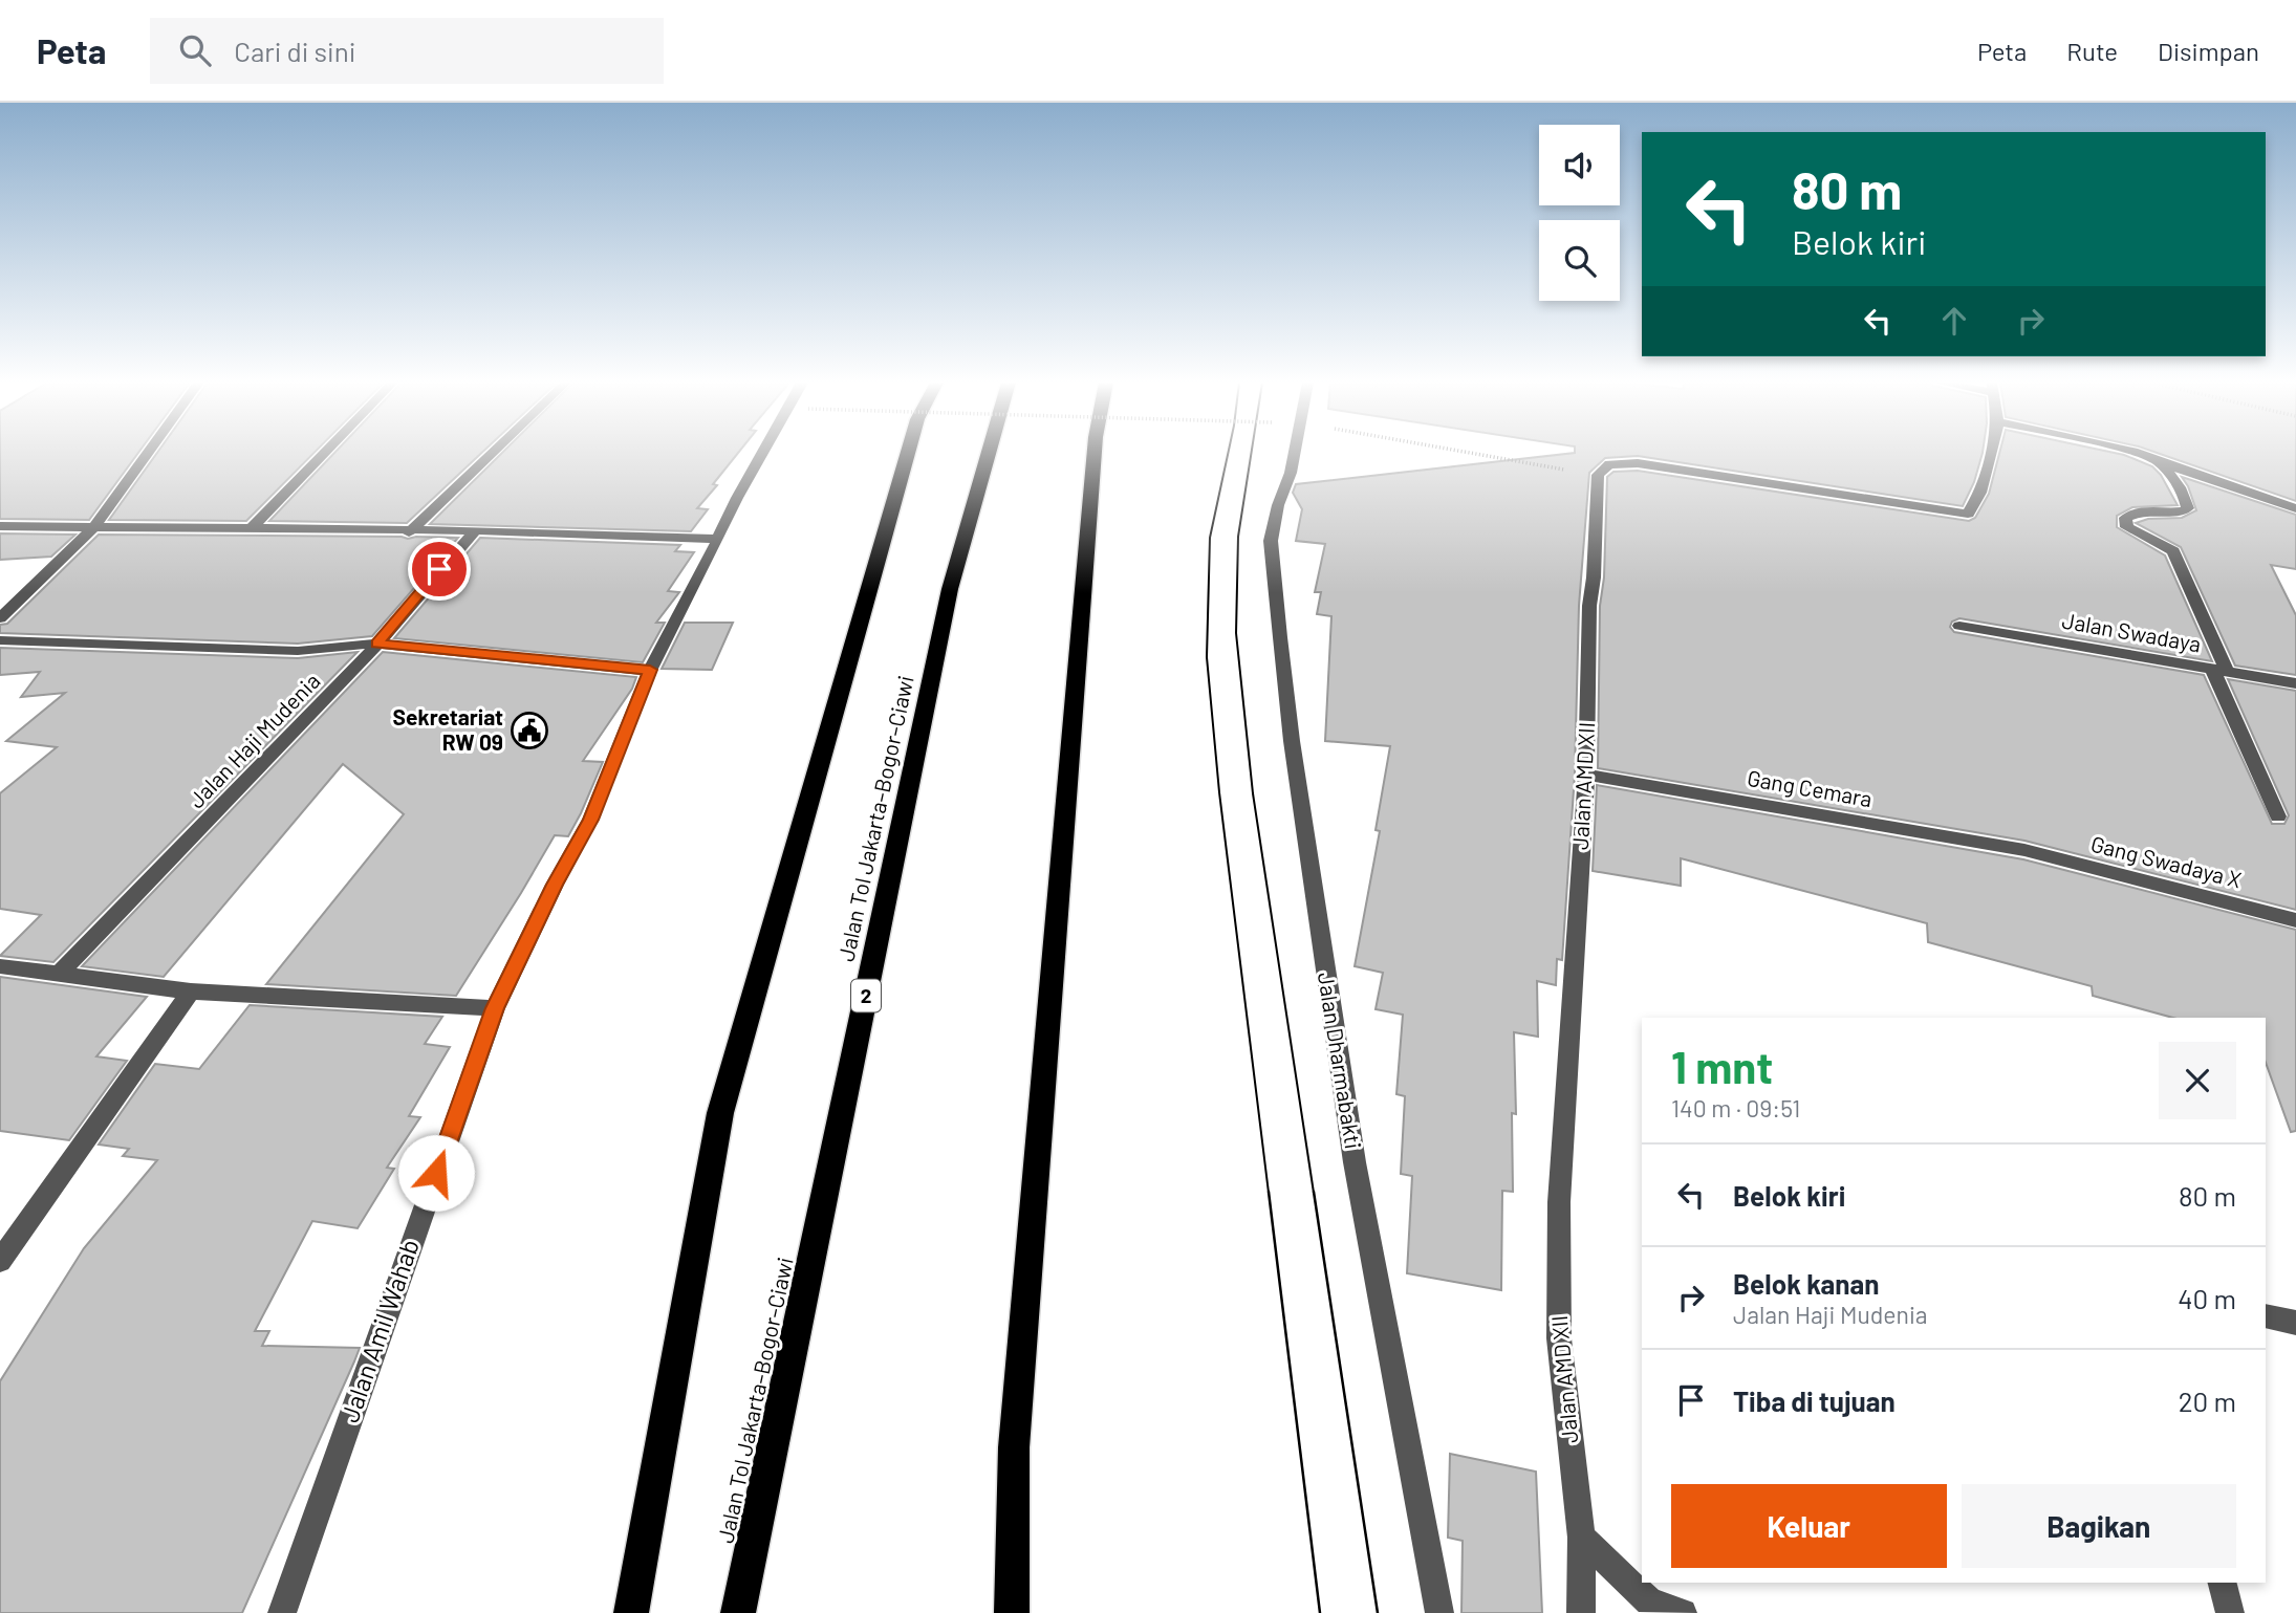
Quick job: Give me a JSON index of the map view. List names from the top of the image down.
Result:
{
  "streets": {
    "highway": ["Jalan Tol Jakarta–Bogor–Ciawi", "2"],
    "street": [
      "Jalan Swadaya",
      "Jalan Haji Mudenia",
      "Jalan AMD XII",
      "Gang Cemara",
      "Gang Swadaya X",
      "Jalan Dharmabakti",
      "Jalan Amil Wahab"
    ]
  },
  "crossings": [
    ["Jalan AMD XII", "Gang Cemara"],
    ["Gang Cemara", "Gang Swadaya X"]
  ],
  "places": {
    "public building": ["Sekretariat RW 09"]
  },
  "page": {
    "header": "Peta",
    "search": "Cari di sini",
    "nav": ["Peta", "Rute", "Disimpan"],
    "turn": ["80 m", "Belok kiri"],
    "heading": ["1 mnt", "140 m · 09:51"],
    "list": [
      {
        "name": "Belok kiri",
        "value": "80 m"
      },
      {
        "name": "Belok kanan",
        "note": "Jalan Haji Mudenia",
        "value": "40 m"
      },
      {
        "name": "Tiba di tujuan",
        "value": "20 m"
      }
    ],
    "buttons": ["Keluar", "Bagikan"]
  }
}
